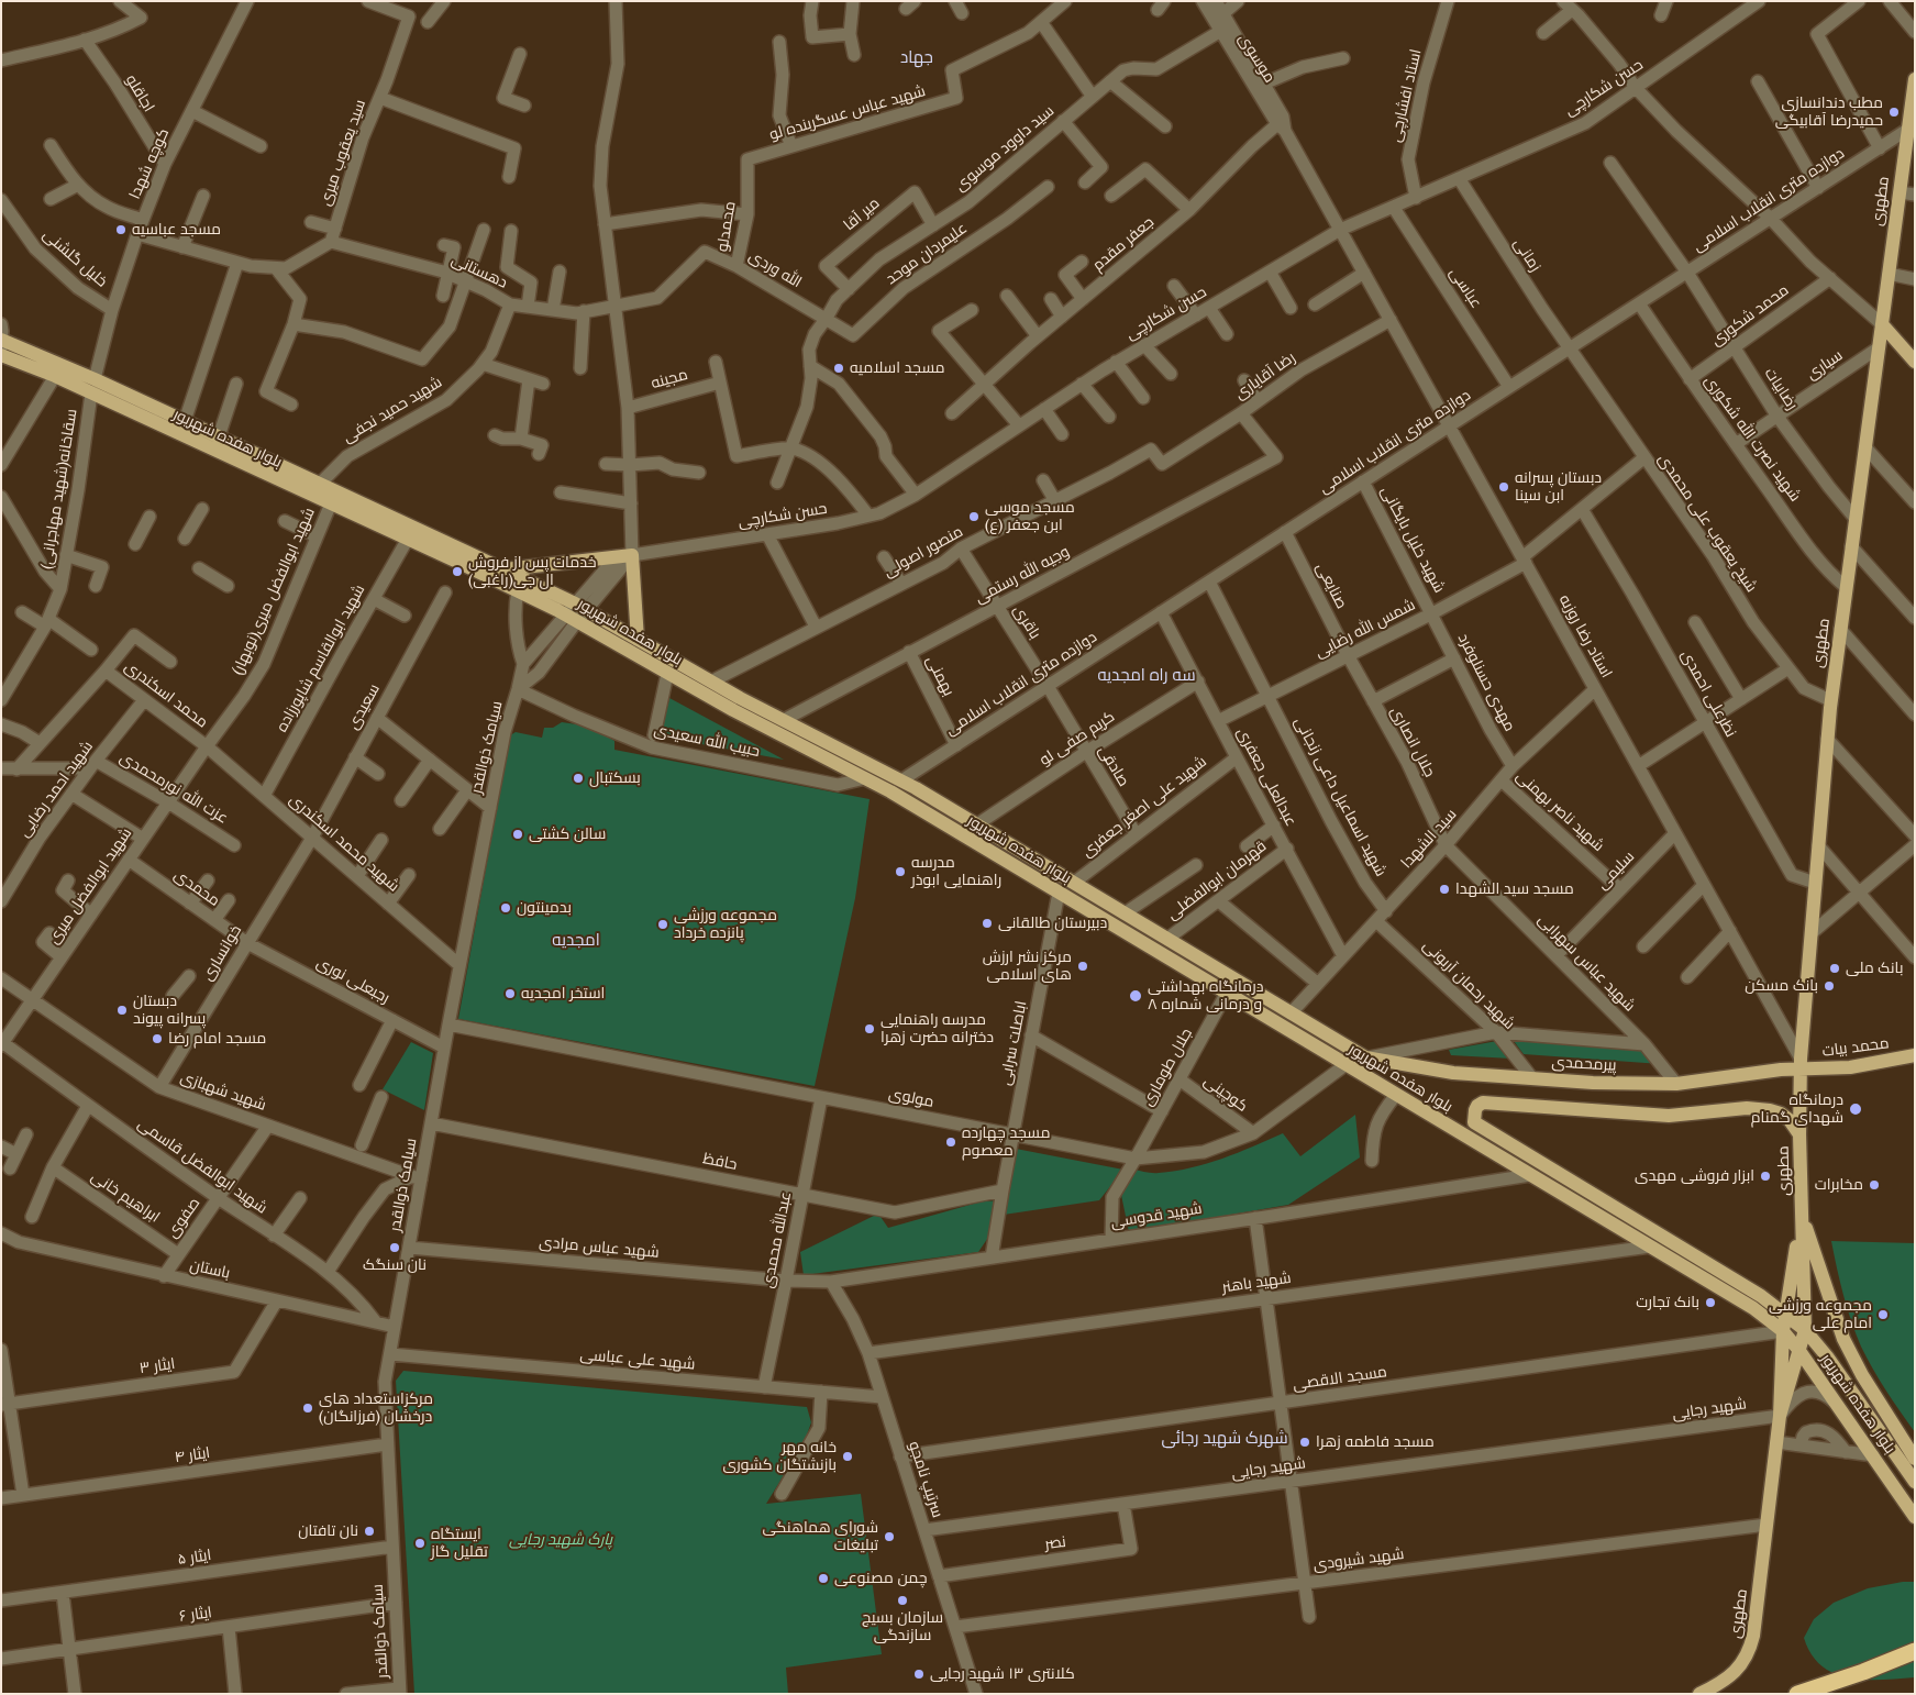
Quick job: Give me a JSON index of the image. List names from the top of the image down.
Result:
{
  "streets": {
    "main road": [
      "مطهری",
      "بلوار هفده شهریور",
      "محمد بیات",
      "پیرمحمدی"
    ],
    "street": [
      "موسوی",
      "حسن شکارچی",
      "اجاقلو",
      "استاد افشارچی",
      "شهید عباس عسگربنده لو",
      "سید داوود موسوی",
      "سید یعقوب میری",
      "کوچه شهدا",
      "دوازده متری انقلاب اسلامی",
      "میر آقا",
      "محمدلو",
      "جعفر مقدم",
      "علیمردان موحد",
      "زمانی",
      "خلیل گلشنی",
      "الله وردی",
      "دهستانی",
      "عباسی",
      "محمد شکوری",
      "سیاری",
      "رضا آقایاری",
      "مجینه",
      "رضابیات",
      "شهید حمید نجفی",
      "شهید نصرت الله شکوری",
      "سقاخانه(شهید مهاجرانی)",
      "شیخ یعقوب علی محمدی",
      "شهید خلیل بایگانی",
      "منصور اصولی",
      "وجیه الله رستمی",
      "صنایعی",
      "شهید ابوالفضل میری(نوبهار)",
      "باقری",
      "شمس الله رضایی",
      "استاد رضا روزبه",
      "شهید ابوالقاسم شاپورزاده",
      "بهمنی",
      "مهدی حسنلوفرد",
      "نظرعلی احمدی",
      "محمد اسکندری",
      "سعیدی",
      "کریم صفی لو",
      "حبیب الله سعیدی",
      "جلال انصاری",
      "سیامک ذوالقدر",
      "صادقی",
      "عبدالعلی جعفری",
      "عزت الله نورمحمدی",
      "شهید احمد رضایی",
      "شهید اسماعیل داعی زنجانی",
      "شهید علی اصغر جعفری",
      "شهید ناصر بهمنی",
      "سید الشهدا",
      "شهید محمد اسکندری",
      "سلیمی",
      "قهرمان ابوالفضلی",
      "شهید ابوالفضل میری",
      "محمدی",
      "خوانساری",
      "شهید عباس سهرابی",
      "رجبعلی نوری",
      "شهید رحمان آربونی",
      "اباصلت سرابی",
      "جلال طوماری",
      "شهید شهبازی",
      "کوچینی",
      "مولوی",
      "حافظ",
      "شهید ابوالفضل قاسمی",
      "ابراهیم خانی",
      "شهید قدوسی",
      "صفوی",
      "عبدالله محمدی",
      "شهید عباس مرادی",
      "باستان",
      "شهید باهنر",
      "شهید علی عباسی",
      "ایثار ۳",
      "مسجد الاقصی",
      "شهید رجایی",
      "ایثار ۴",
      "سرتیپ نامجو",
      "نصر",
      "ایثار ۵",
      "شهید شیرودی",
      "ایثار ۶"
    ]
  },
  "crossings": [
    ["موسوی", "حسن شکارچی"],
    ["موسوی", "سید داوود موسوی"],
    ["موسوی", "جعفر مقدم"],
    ["موسوی", "استاد رضا روزبه"],
    ["حسن شکارچی", "استاد افشارچی"],
    ["حسن شکارچی", "زمانی"],
    ["حسن شکارچی", "عباسی"],
    ["حسن شکارچی", "استاد رضا روزبه"],
    ["اجاقلو", "کوچه شهدا"],
    ["شهید عباس عسگربنده لو", "محمدلو"],
    ["سید داوود موسوی", "میر آقا"],
    ["سید داوود موسوی", "علیمردان موحد"],
    ["سید داوود موسوی", "الله وردی"],
    ["سید یعقوب میری", "دهستانی"],
    ["کوچه شهدا", "خلیل گلشنی"],
    ["کوچه شهدا", "بلوار هفده شهریور"],
    ["کوچه شهدا", "سقاخانه(شهید مهاجرانی)"],
    ["دوازده متری انقلاب اسلامی", "مطهری"],
    ["دوازده متری انقلاب اسلامی", "زمانی"],
    ["دوازده متری انقلاب اسلامی", "عباسی"],
    ["دوازده متری انقلاب اسلامی", "رضابیات"],
    ["دوازده متری انقلاب اسلامی", "بلوار هفده شهریور"],
    ["دوازده متری انقلاب اسلامی", "شهید نصرت الله شکوری"],
    ["دوازده متری انقلاب اسلامی", "شیخ یعقوب علی محمدی"],
    ["دوازده متری انقلاب اسلامی", "شهید خلیل بایگانی"],
    ["دوازده متری انقلاب اسلامی", "صنایعی"],
    ["دوازده متری انقلاب اسلامی", "باقری"],
    ["دوازده متری انقلاب اسلامی", "استاد رضا روزبه"],
    ["دوازده متری انقلاب اسلامی", "بهمنی"],
    ["دوازده متری انقلاب اسلامی", "صادقی"],
    ["دوازده متری انقلاب اسلامی", "عبدالعلی جعفری"],
    ["دوازده متری انقلاب اسلامی", "شهید اسماعیل داعی زنجانی"],
    ["مطهری", "سیاری"],
    ["مطهری", "رضابیات"],
    ["مطهری", "بلوار هفده شهریور"],
    ["مطهری", "شهید نصرت الله شکوری"],
    ["مطهری", "شیخ یعقوب علی محمدی"],
    ["مطهری", "استاد رضا روزبه"],
    ["مطهری", "نظرعلی احمدی"],
    ["مطهری", "محمد بیات"],
    ["مطهری", "پیرمحمدی"],
    ["مطهری", "شهید رجایی"],
    ["مطهری", "شهید شیرودی"],
    ["محمدلو", "الله وردی"],
    ["علیمردان موحد", "الله وردی"],
    ["زمانی", "شیخ یعقوب علی محمدی"],
    ["الله وردی", "دهستانی"],
    ["دهستانی", "شهید حمید نجفی"],
    ["محمد شکوری", "رضابیات"],
    ["محمد شکوری", "شهید نصرت الله شکوری"],
    ["سیاری", "رضابیات"],
    ["سیاری", "شهید نصرت الله شکوری"],
    ["رضا آقایاری", "منصور اصولی"],
    ["رضا آقایاری", "وجیه الله رستمی"],
    ["رضا آقایاری", "استاد رضا روزبه"],
    ["شهید حمید نجفی", "بلوار هفده شهریور"],
    ["بلوار هفده شهریور", "سقاخانه(شهید مهاجرانی)"],
    ["بلوار هفده شهریور", "منصور اصولی"],
    ["بلوار هفده شهریور", "وجیه الله رستمی"],
    ["بلوار هفده شهریور", "شهید ابوالفضل میری(نوبهار)"],
    ["بلوار هفده شهریور", "شهید ابوالقاسم شاپورزاده"],
    ["بلوار هفده شهریور", "کریم صفی لو"],
    ["بلوار هفده شهریور", "حبیب الله سعیدی"],
    ["بلوار هفده شهریور", "سیامک ذوالقدر"],
    ["بلوار هفده شهریور", "شهید علی اصغر جعفری"],
    ["بلوار هفده شهریور", "سید الشهدا"],
    ["بلوار هفده شهریور", "قهرمان ابوالفضلی"],
    ["بلوار هفده شهریور", "اباصلت سرابی"],
    ["بلوار هفده شهریور", "پیرمحمدی"],
    ["بلوار هفده شهریور", "جلال طوماری"],
    ["بلوار هفده شهریور", "مولوی"],
    ["بلوار هفده شهریور", "شهید قدوسی"],
    ["بلوار هفده شهریور", "شهید باهنر"],
    ["بلوار هفده شهریور", "مسجد الاقصی"],
    ["شیخ یعقوب علی محمدی", "شمس الله رضایی"],
    ["شهید خلیل بایگانی", "شمس الله رضایی"],
    ["شهید خلیل بایگانی", "مهدی حسنلوفرد"],
    ["منصور اصولی", "باقری"],
    ["وجیه الله رستمی", "باقری"],
    ["وجیه الله رستمی", "بهمنی"],
    ["صنایعی", "شمس الله رضایی"],
    ["صنایعی", "جلال انصاری"],
    ["شهید ابوالفضل میری(نوبهار)", "محمد اسکندری"],
    ["شهید ابوالفضل میری(نوبهار)", "شهید محمد اسکندری"],
    ["شهید ابوالفضل میری(نوبهار)", "شهید ابوالفضل میری"],
    ["باقری", "صادقی"],
    ["شمس الله رضایی", "استاد رضا روزبه"],
    ["شمس الله رضایی", "مهدی حسنلوفرد"],
    ["شمس الله رضایی", "نظرعلی احمدی"],
    ["شمس الله رضایی", "جلال انصاری"],
    ["شمس الله رضایی", "عبدالعلی جعفری"],
    ["شمس الله رضایی", "شهید اسماعیل داعی زنجانی"],
    ["استاد رضا روزبه", "سید الشهدا"],
    ["استاد رضا روزبه", "سلیمی"],
    ["استاد رضا روزبه", "محمد بیات"],
    ["استاد رضا روزبه", "پیرمحمدی"],
    ["شهید ابوالقاسم شاپورزاده", "شهید محمد اسکندری"],
    ["مهدی حسنلوفرد", "سید الشهدا"],
    ["محمد اسکندری", "شهید احمد رضایی"],
    ["محمد اسکندری", "شهید محمد اسکندری"],
    ["محمد اسکندری", "شهید ابوالفضل میری"],
    ["سعیدی", "شهید محمد اسکندری"],
    ["سعیدی", "خوانساری"],
    ["کریم صفی لو", "صادقی"],
    ["کریم صفی لو", "عبدالعلی جعفری"],
    ["حبیب الله سعیدی", "سیامک ذوالقدر"],
    ["جلال انصاری", "سید الشهدا"],
    ["جلال انصاری", "شهید عباس سهرابی"],
    ["سیامک ذوالقدر", "شهید محمد اسکندری"],
    ["سیامک ذوالقدر", "رجبعلی نوری"],
    ["سیامک ذوالقدر", "شهید شهبازی"],
    ["سیامک ذوالقدر", "مولوی"],
    ["سیامک ذوالقدر", "حافظ"],
    ["سیامک ذوالقدر", "شهید عباس مرادی"],
    ["سیامک ذوالقدر", "باستان"],
    ["سیامک ذوالقدر", "شهید علی عباسی"],
    ["سیامک ذوالقدر", "ایثار ۴"],
    ["سیامک ذوالقدر", "ایثار ۵"],
    ["سیامک ذوالقدر", "ایثار ۶"],
    ["صادقی", "شهید علی اصغر جعفری"],
    ["عبدالعلی جعفری", "شهید علی اصغر جعفری"],
    ["عبدالعلی جعفری", "سید الشهدا"],
    ["عبدالعلی جعفری", "قهرمان ابوالفضلی"],
    ["عزت الله نورمحمدی", "شهید احمد رضایی"],
    ["عزت الله نورمحمدی", "شهید ابوالفضل میری"],
    ["شهید اسماعیل داعی زنجانی", "سید الشهدا"],
    ["شهید ناصر بهمنی", "سید الشهدا"],
    ["شهید ناصر بهمنی", "سلیمی"],
    ["سید الشهدا", "شهید عباس سهرابی"],
    ["سید الشهدا", "شهید رحمان آربونی"],
    ["شهید محمد اسکندری", "شهید ابوالفضل میری"],
    ["شهید محمد اسکندری", "خوانساری"],
    ["سلیمی", "شهید عباس سهرابی"],
    ["شهید ابوالفضل میری", "محمدی"],
    ["شهید ابوالفضل میری", "شهید شهبازی"],
    ["شهید ابوالفضل میری", "شهید ابوالفضل قاسمی"],
    ["محمدی", "خوانساری"],
    ["محمدی", "رجبعلی نوری"],
    ["خوانساری", "رجبعلی نوری"],
    ["خوانساری", "شهید شهبازی"],
    ["شهید عباس سهرابی", "پیرمحمدی"],
    ["شهید رحمان آربونی", "پیرمحمدی"],
    ["اباصلت سرابی", "مولوی"],
    ["اباصلت سرابی", "حافظ"],
    ["اباصلت سرابی", "شهید قدوسی"],
    ["محمد بیات", "پیرمحمدی"],
    ["جلال طوماری", "کوچینی"],
    ["جلال طوماری", "مولوی"],
    ["جلال طوماری", "شهید قدوسی"],
    ["شهید شهبازی", "صفوی"],
    ["کوچینی", "مولوی"],
    ["مولوی", "عبدالله محمدی"],
    ["حافظ", "عبدالله محمدی"],
    ["شهید ابوالفضل قاسمی", "صفوی"],
    ["شهید ابوالفضل قاسمی", "باستان"],
    ["ابراهیم خانی", "صفوی"],
    ["شهید قدوسی", "عبدالله محمدی"],
    ["شهید قدوسی", "شهید عباس مرادی"],
    ["شهید قدوسی", "سرتیپ نامجو"],
    ["صفوی", "باستان"],
    ["عبدالله محمدی", "شهید عباس مرادی"],
    ["عبدالله محمدی", "شهید علی عباسی"],
    ["باستان", "ایثار ۳"],
    ["شهید باهنر", "سرتیپ نامجو"],
    ["شهید علی عباسی", "سرتیپ نامجو"],
    ["مسجد الاقصی", "سرتیپ نامجو"],
    ["شهید رجایی", "سرتیپ نامجو"],
    ["شهید رجایی", "نصر"],
    ["سرتیپ نامجو", "نصر"],
    ["سرتیپ نامجو", "شهید شیرودی"]
  ],
  "districts": [
    "جهاد",
    "سه راه امجدیه",
    "امجدیه",
    "شهرک شهید رجائی"
  ],
  "parks": ["پارک شهید رجایی"],
  "places": [
    "مطب دندانسازی حمیدرضا آقابیگی",
    "مسجد عباسیه",
    "مسجد اسلامیه",
    "دبستان پسرانه ابن سینا",
    "مسجد موسی ابن جعفر (ع)",
    "خدمات پس از فروش ال جی(راغبی)",
    "بسکتبال",
    "سالن کشتی",
    "مدرسه راهنمایی ابوذر",
    "مسجد سید الشهدا",
    "بدمینتون",
    "دبیرستان طالقانی",
    "مجموعه ورزشی پانزده خرداد",
    "مرکز نشر ارزش های اسلامی",
    "بانک ملی",
    "بانک مسکن",
    "استخر امجدیه",
    "درمانگاه بهداشتی و درمانی شماره ۸",
    "دبستان پسرانه پیوند",
    "مدرسه راهنمایی دخترانه حضرت زهرا",
    "مسجد امام رضا",
    "درمانگاه شهدای گمنام",
    "مسجد چهارده معصوم",
    "ابزار فروشی مهدی",
    "مخابرات",
    "نان سنگک",
    "بانک تجارت",
    "مجموعه ورزشی امام علی",
    "مرکزاستعداد های درخشان (فرزانگان)",
    "مسجد فاطمه زهرا",
    "خانه مهر بازنشتگان کشوری",
    "نان تافتان",
    "شورای هماهنگی تبلیغات",
    "ایستگاه تقلیل گاز",
    "چمن مصنوعی",
    "سازمان بسیج سازندگی",
    "کلانتری ۱۳ شهید رجایی"
  ]
}
